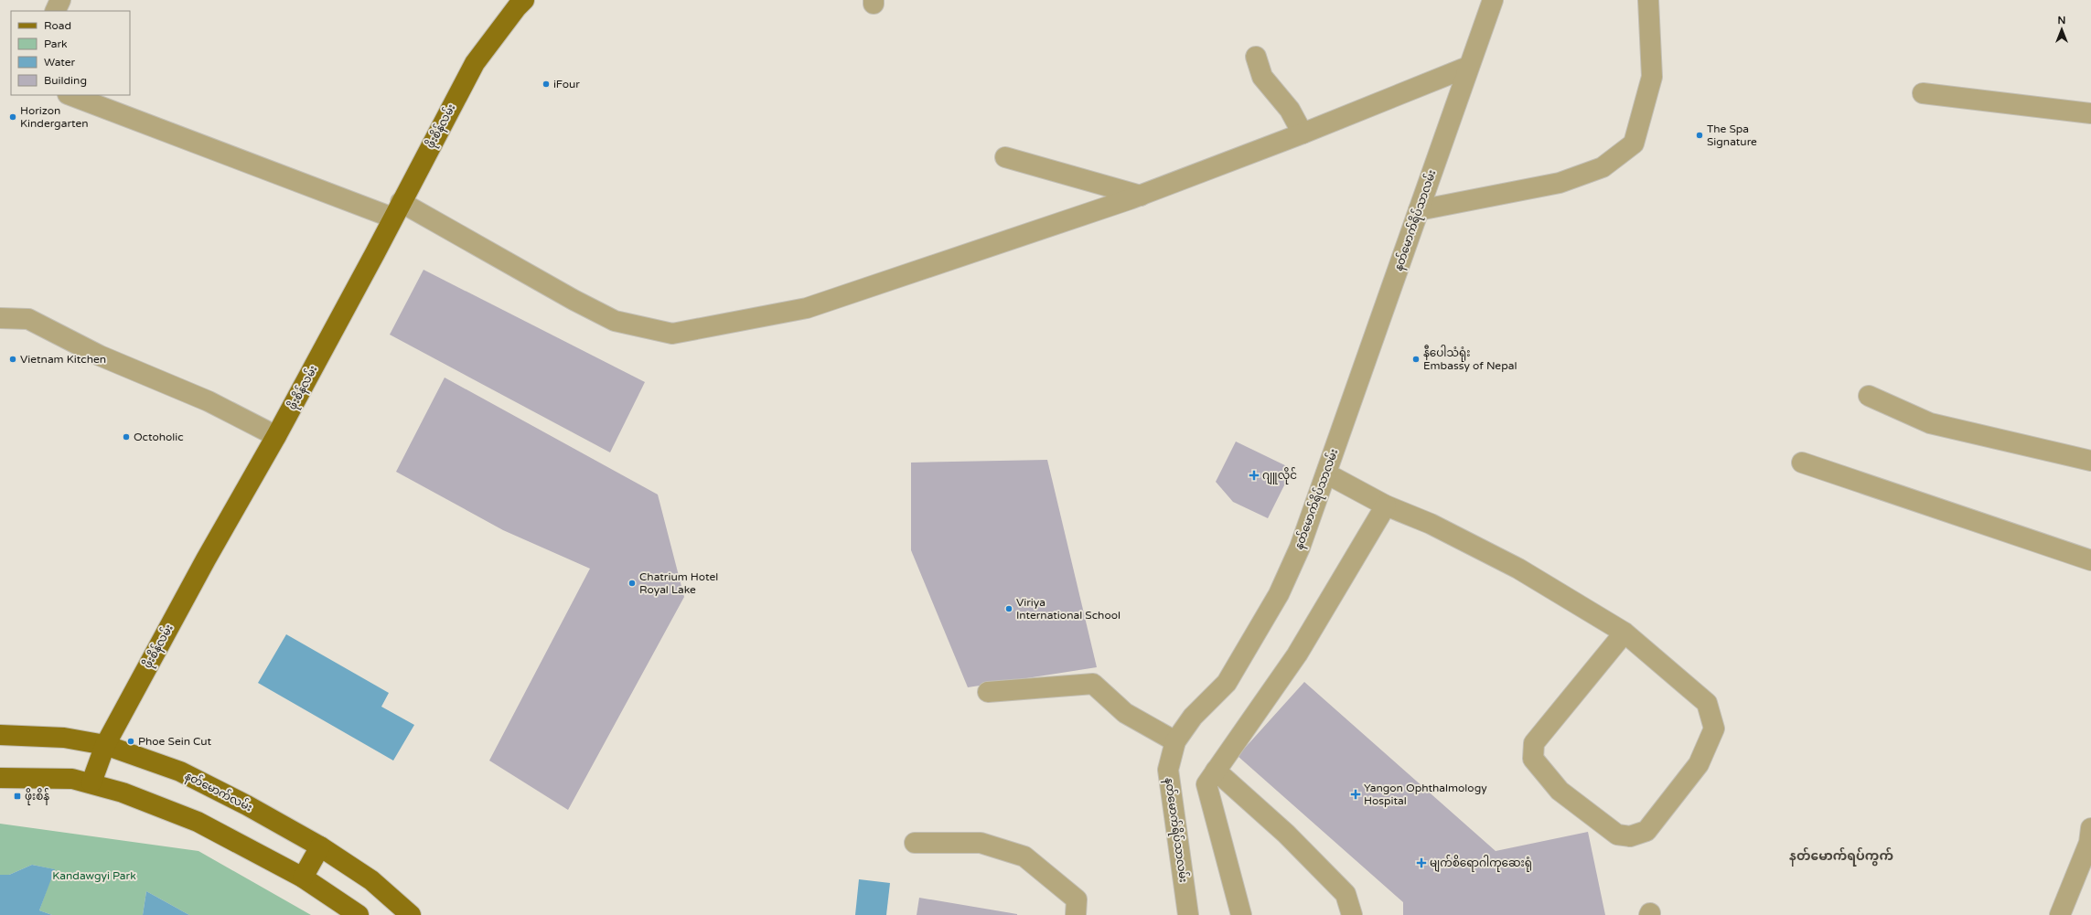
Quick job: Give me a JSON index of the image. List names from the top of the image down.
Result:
{
  "streets": {
    "main road": ["ဖိုးစိန်လမ်း", "နတ်မောက်လမ်း"],
    "street": ["နတ်မောက်ရိပ်သာလမ်း"]
  },
  "crossings": [
    ["ဖိုးစိန်လမ်း", "နတ်မောက်လမ်း"]
  ],
  "districts": ["နတ်မောက်ရပ်ကွက်"],
  "parks": ["Kandawgyi Park"],
  "places": {
    "other": [
      "iFour",
      "Horizon Kindergarten",
      "The Spa Signature",
      "Vietnam Kitchen",
      "နီပေါသံရုံး Embassy of Nepal",
      "Octoholic",
      "Chatrium Hotel Royal Lake",
      "Viriya International School",
      "Phoe Sein Cut"
    ],
    "health": ["ဂျူလိုင်", "Yangon Ophthalmology Hospital", "မျက်စိရောဂါကုဆေးရုံ"],
    "transit": ["ဖိုးစိန်"]
  },
  "legend": [
    "Road",
    "Park",
    "Water",
    "Building"
  ],
  "north": "top"
}
